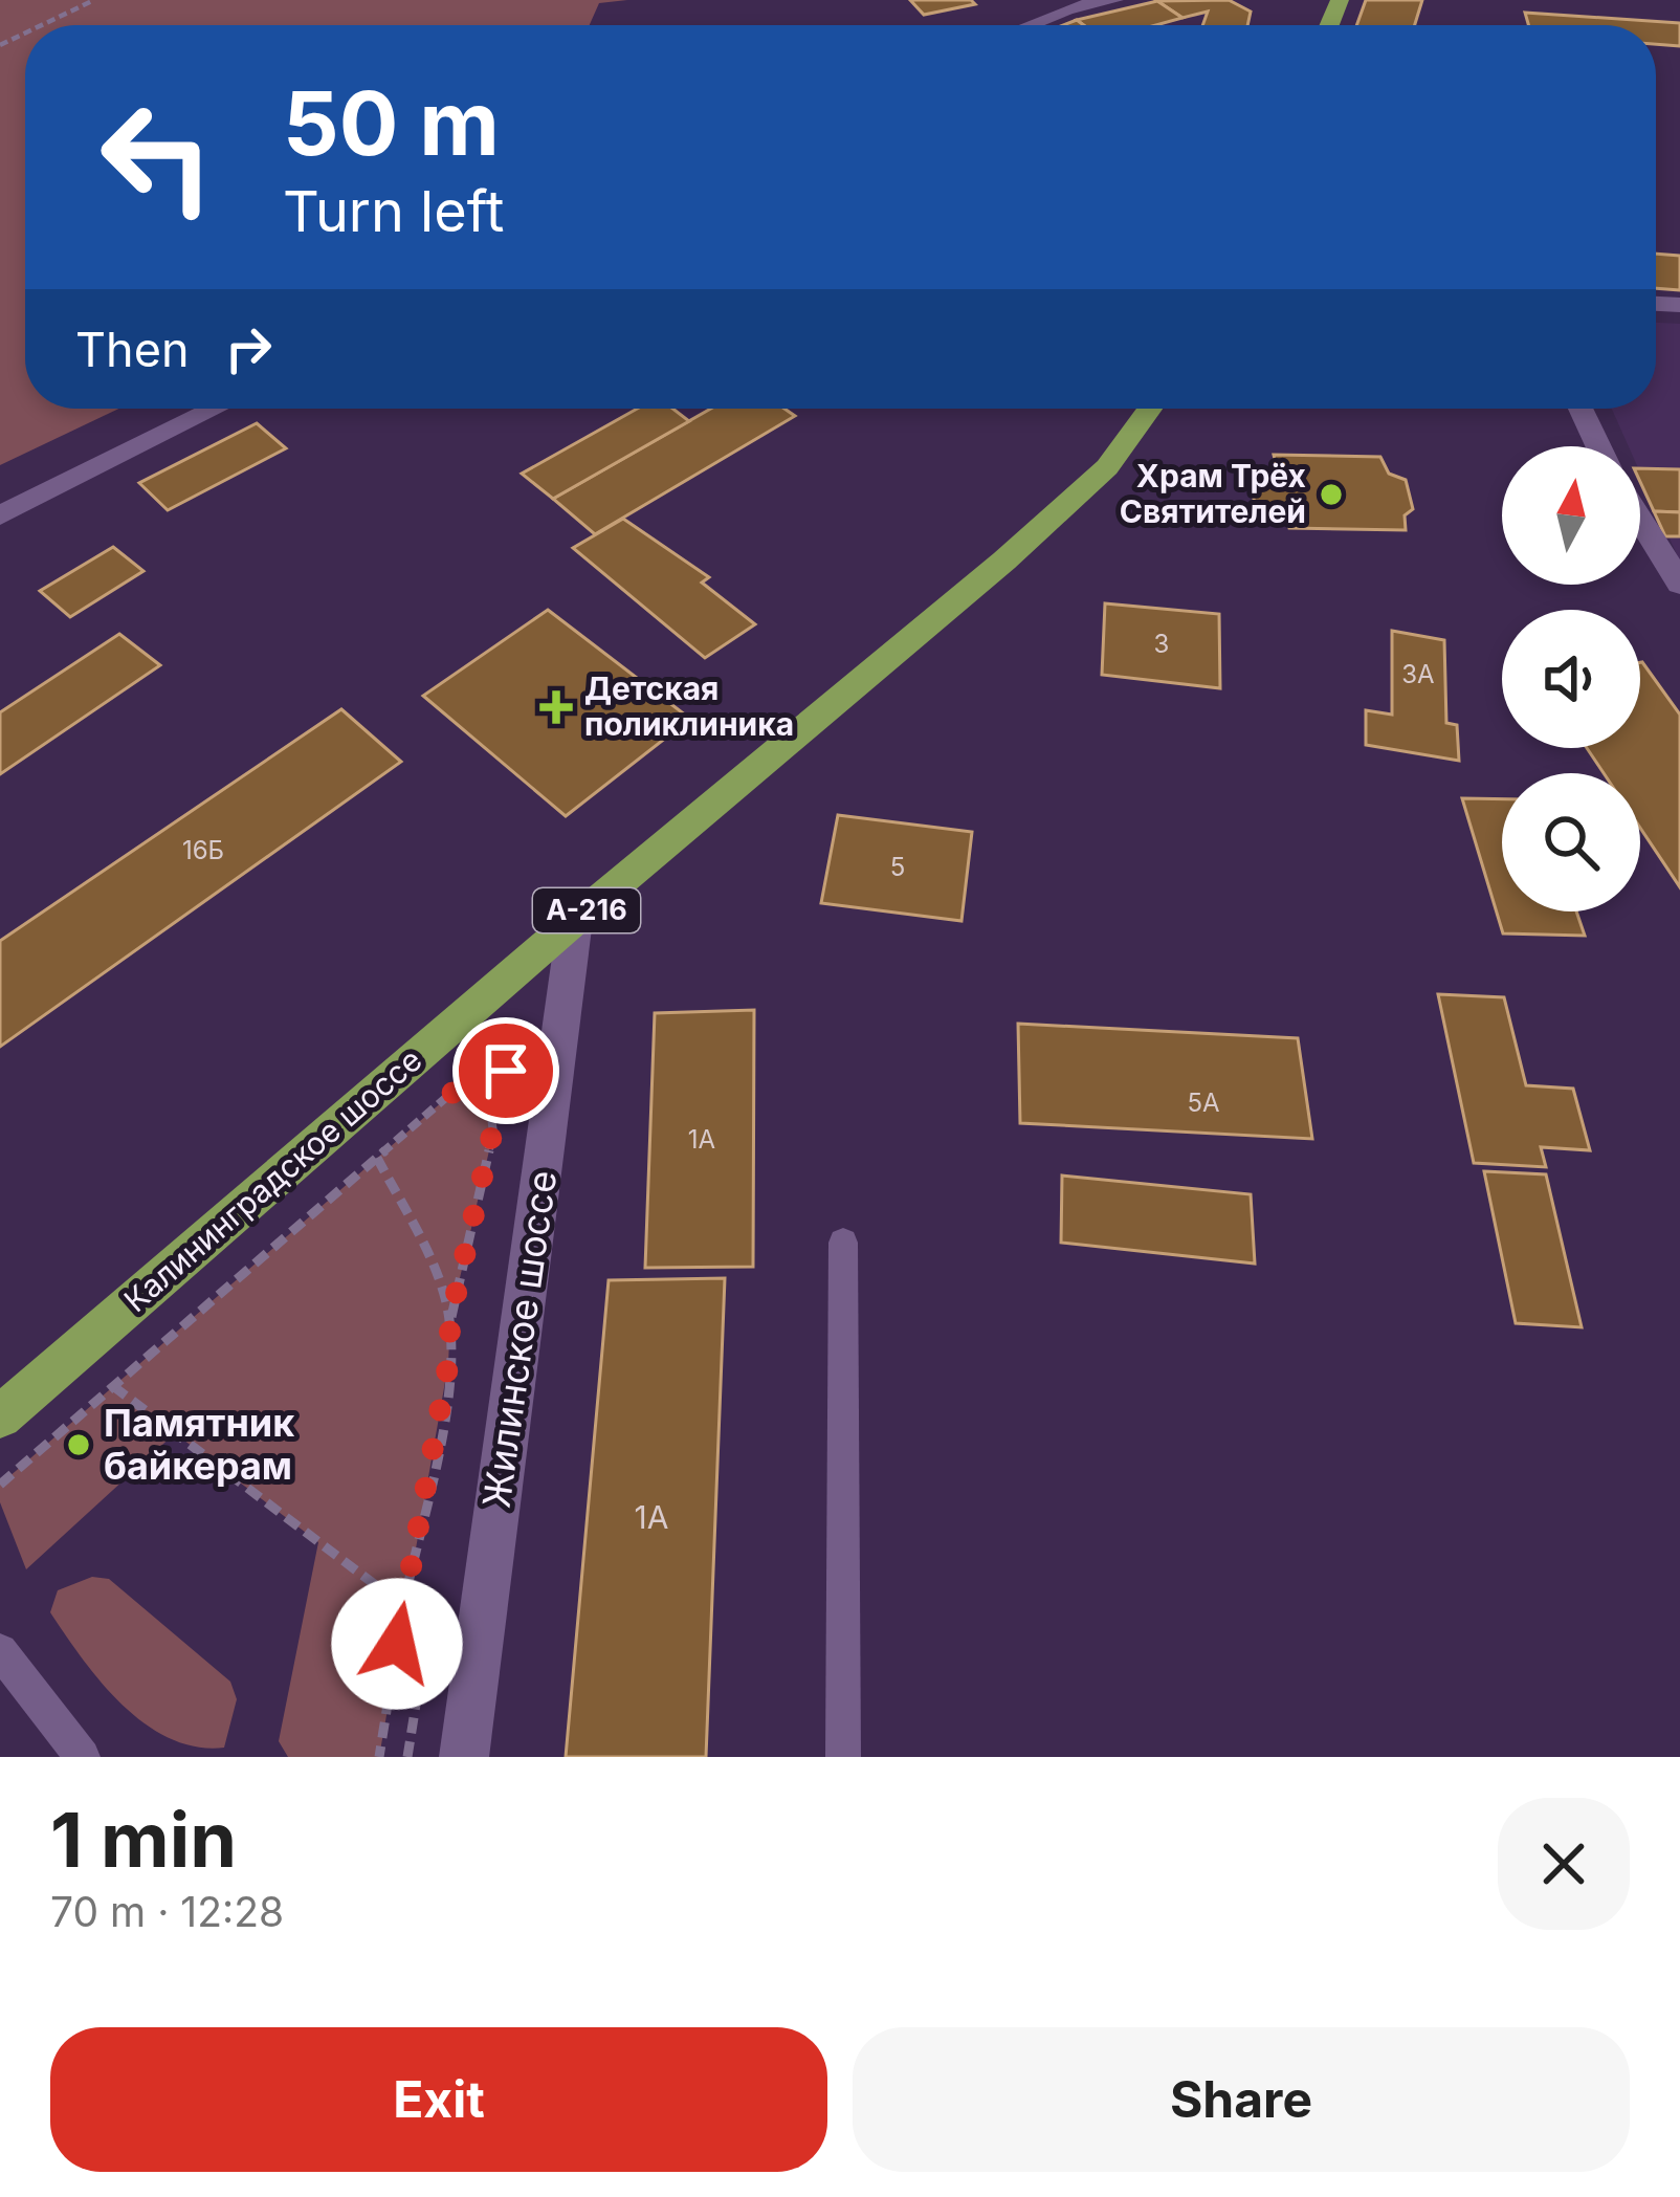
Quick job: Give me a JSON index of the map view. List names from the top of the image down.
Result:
{
  "streets": {
    "main road": ["А-216", "Калининградское шоссе"],
    "street": ["Жилинское шоссе"]
  },
  "crossings": [
    ["Калининградское шоссе", "Жилинское шоссе"]
  ],
  "places": {
    "other": ["Храм Трёх Святителей", "Памятник байкерам"],
    "health": ["Детская поликлиника"]
  },
  "house_numbers": [
    "3",
    "3А",
    "16Б",
    "5",
    "5А",
    "1А",
    "1А"
  ],
  "north": "top",
  "page": {
    "turn": ["50 m", "Turn left"],
    "then": "Then",
    "heading": ["1 min", "70 m · 12:28"],
    "buttons": ["Exit", "Share"]
  }
}
